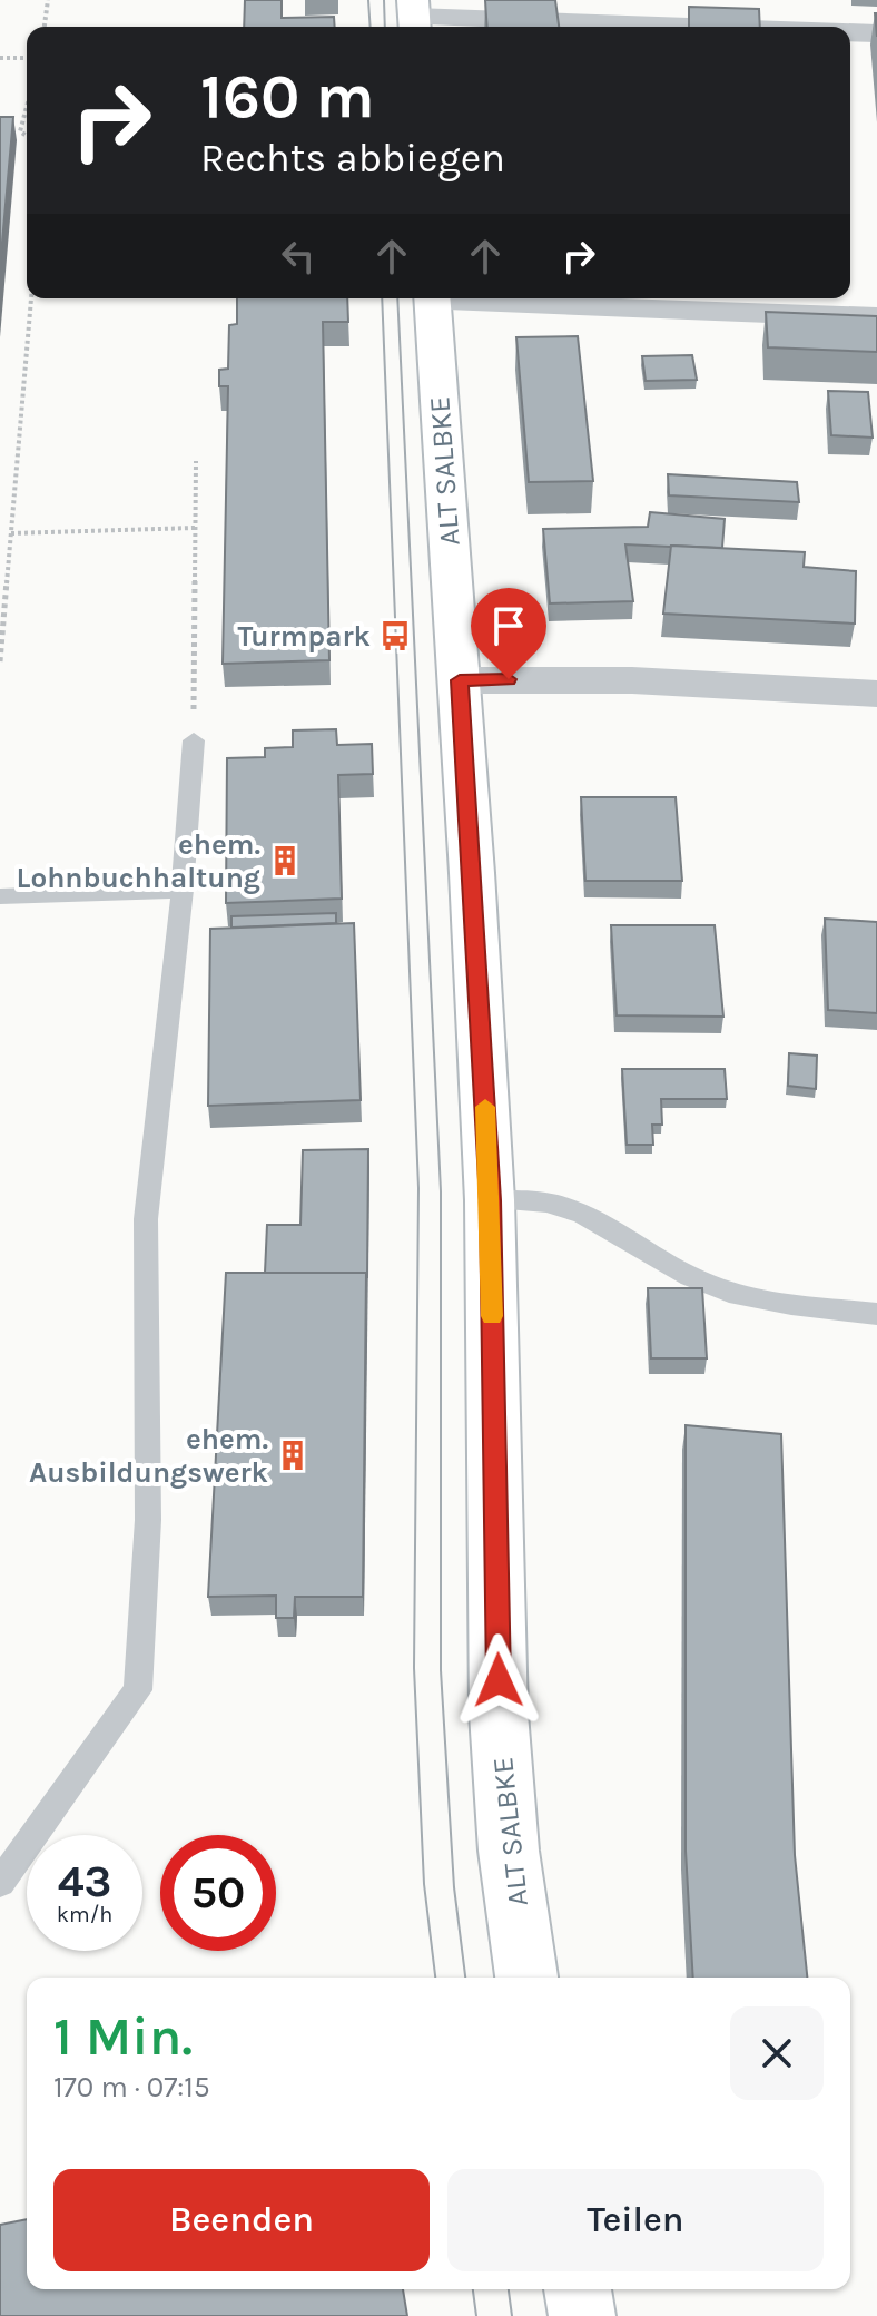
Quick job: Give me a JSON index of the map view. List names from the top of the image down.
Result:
{
  "streets": {
    "main road": ["ALT SALBKE"]
  },
  "places": {
    "bus stop": ["Turmpark"],
    "building": ["ehem. Lohnbuchhaltung", "ehem. Ausbildungswerk"]
  },
  "page": {
    "turn": ["160 m", "Rechts abbiegen"],
    "speed": "43 km/h",
    "limit": "50",
    "heading": ["1 Min.", "170 m · 07:15"],
    "buttons": ["Beenden", "Teilen"]
  }
}
